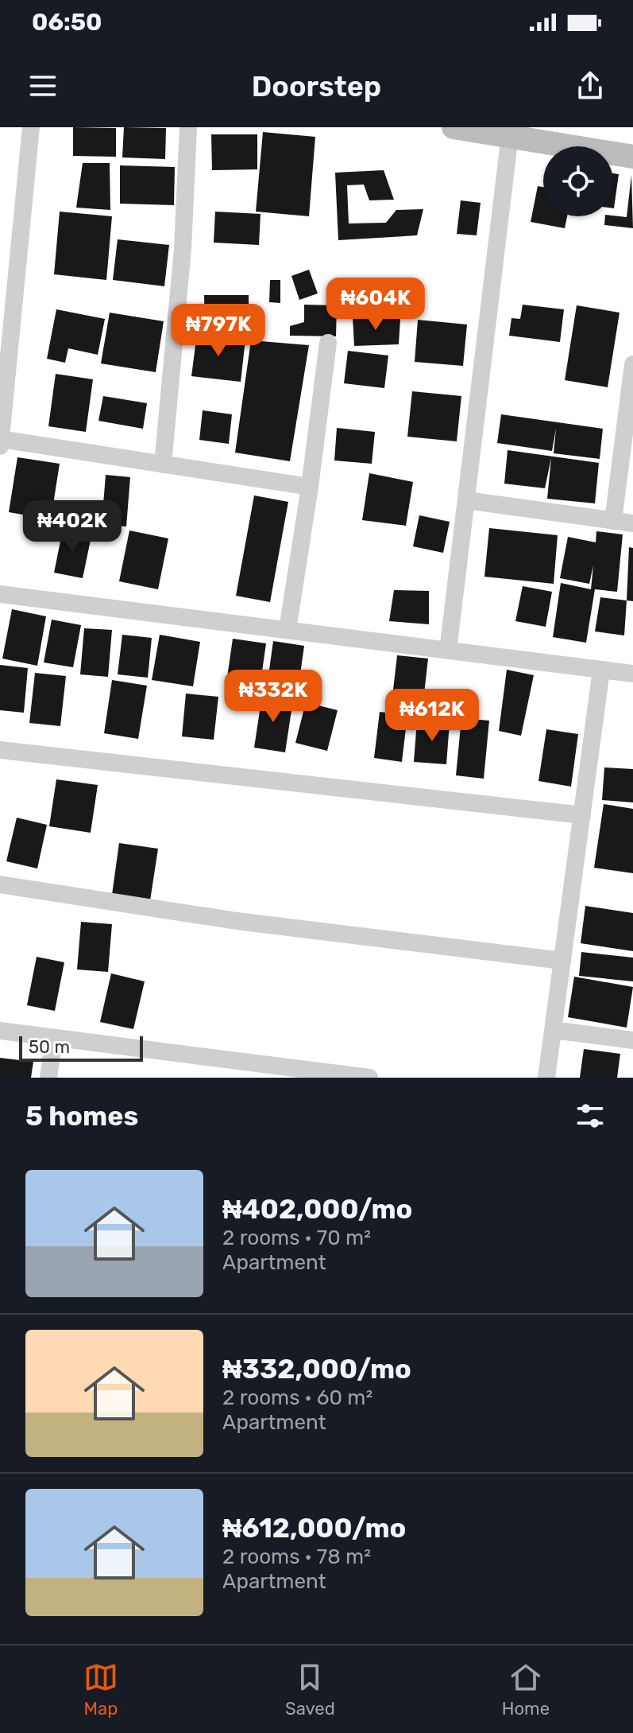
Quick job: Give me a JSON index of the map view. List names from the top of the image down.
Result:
{
  "scale_bar": "50 m",
  "page": {
    "status": "06:50",
    "header": "Doorstep",
    "price": [
      "₦604K",
      "₦797K",
      "₦402K",
      "₦332K",
      "₦612K"
    ],
    "scale": "50 m",
    "heading": "5 homes",
    "list": [
      {
        "name": "₦402,000/mo",
        "note": "2 rooms · 70 m² · Apartment"
      },
      {
        "name": "₦332,000/mo",
        "note": "2 rooms · 60 m² · Apartment"
      },
      {
        "name": "₦612,000/mo",
        "note": "2 rooms · 78 m² · Apartment"
      }
    ],
    "tabs": ["Map", "Saved", "Home"]
  }
}
